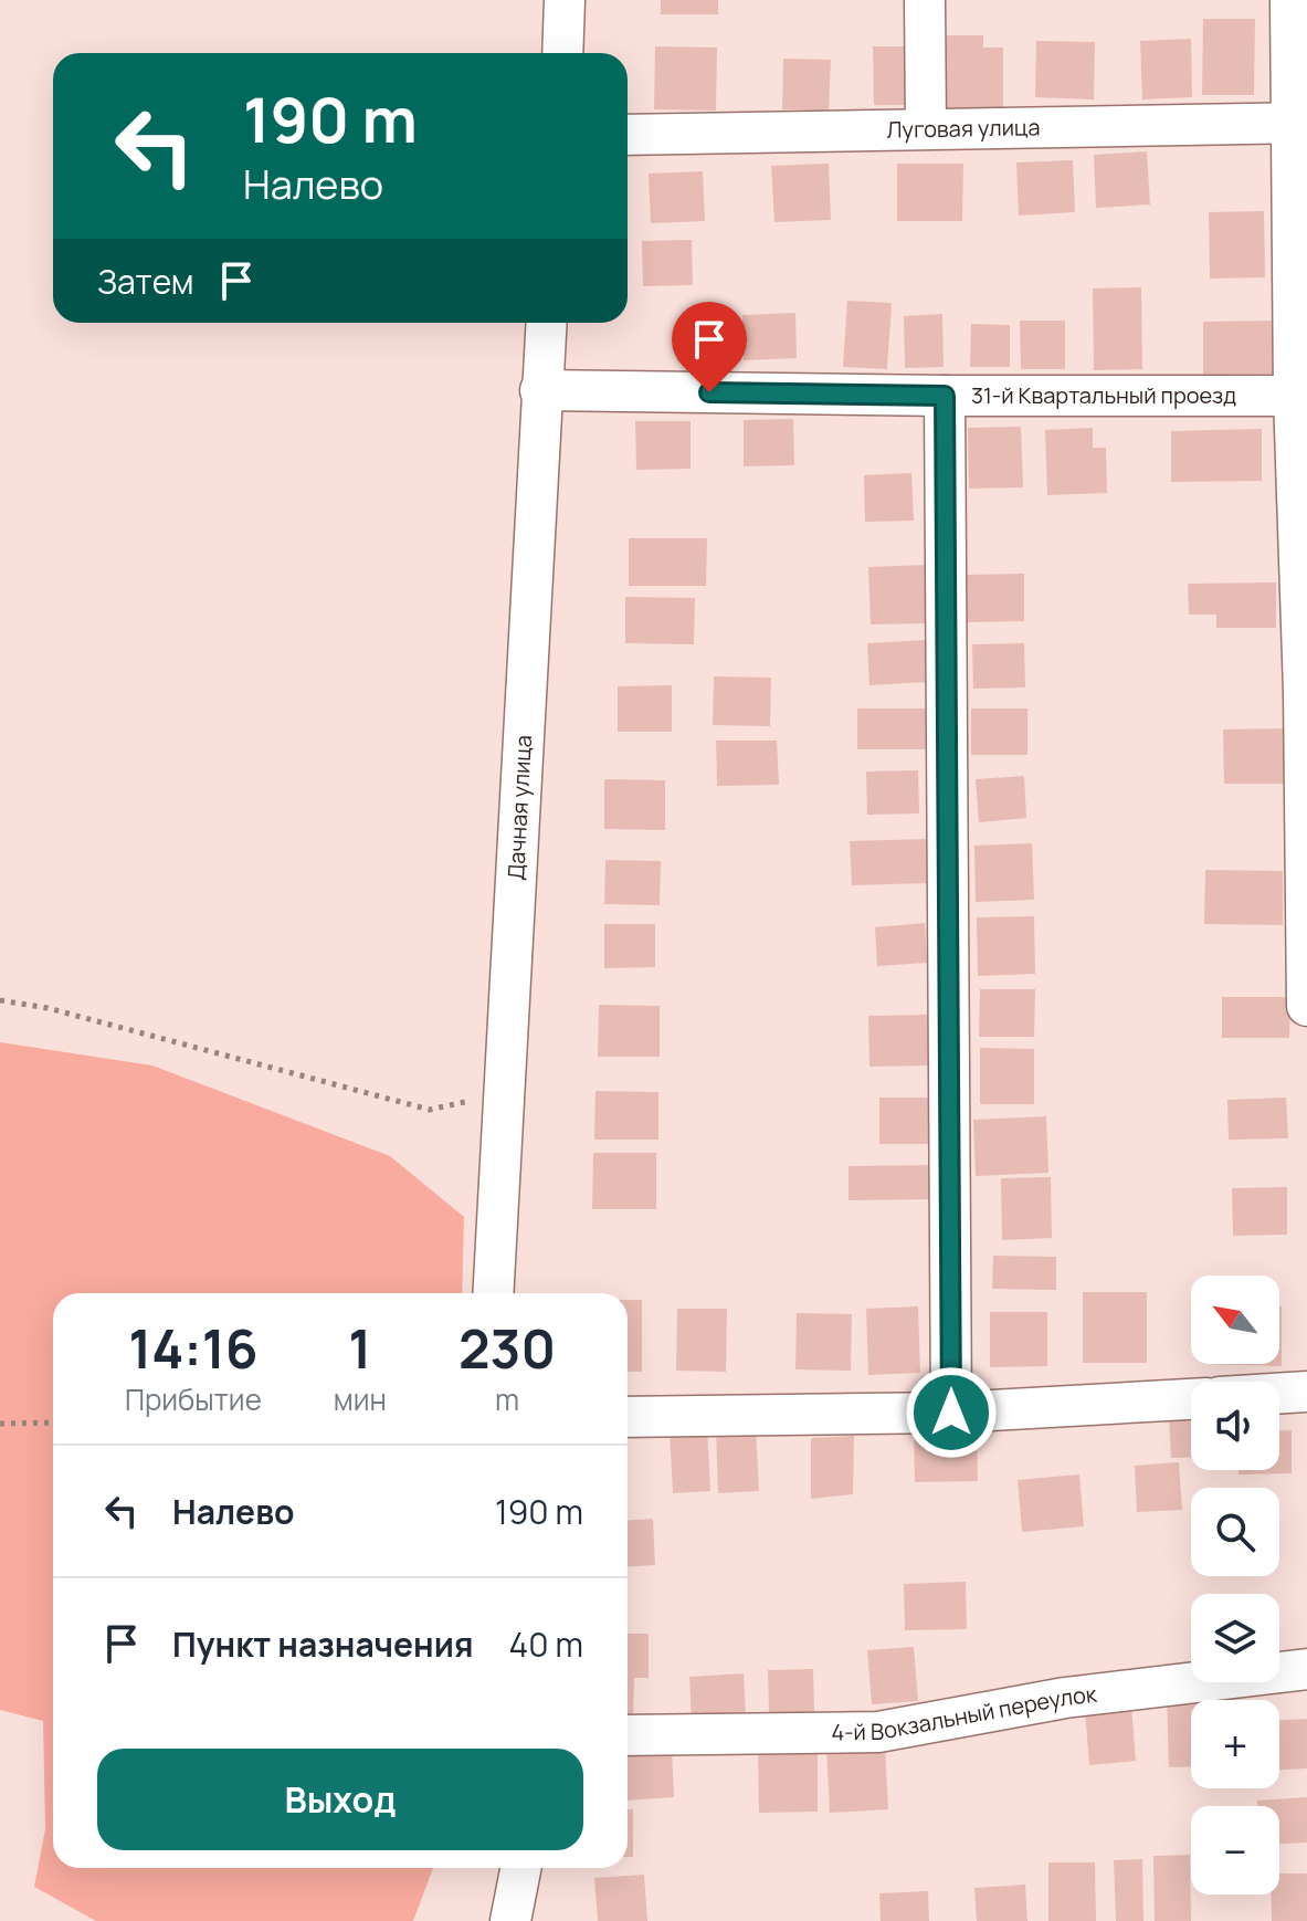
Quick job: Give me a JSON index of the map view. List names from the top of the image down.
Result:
{
  "streets": {
    "street": [
      "Луговая улица",
      "31-й Квартальный проезд",
      "Дачная улица",
      "4-й Вокзальный переулок"
    ]
  },
  "crossings": [
    ["31-й Квартальный проезд", "Дачная улица"]
  ],
  "north": "top left",
  "page": {
    "turn": ["190 m", "Налево"],
    "then": "Затем",
    "map_buttons": ["+", "−"],
    "eta": [
      "14:16",
      "Прибытие",
      "1",
      "мин",
      "230",
      "m"
    ],
    "list": [
      {
        "name": "Налево",
        "value": "190 m"
      },
      {
        "name": "Пункт назначения",
        "value": "40 m"
      }
    ],
    "buttons": "Выход"
  }
}
